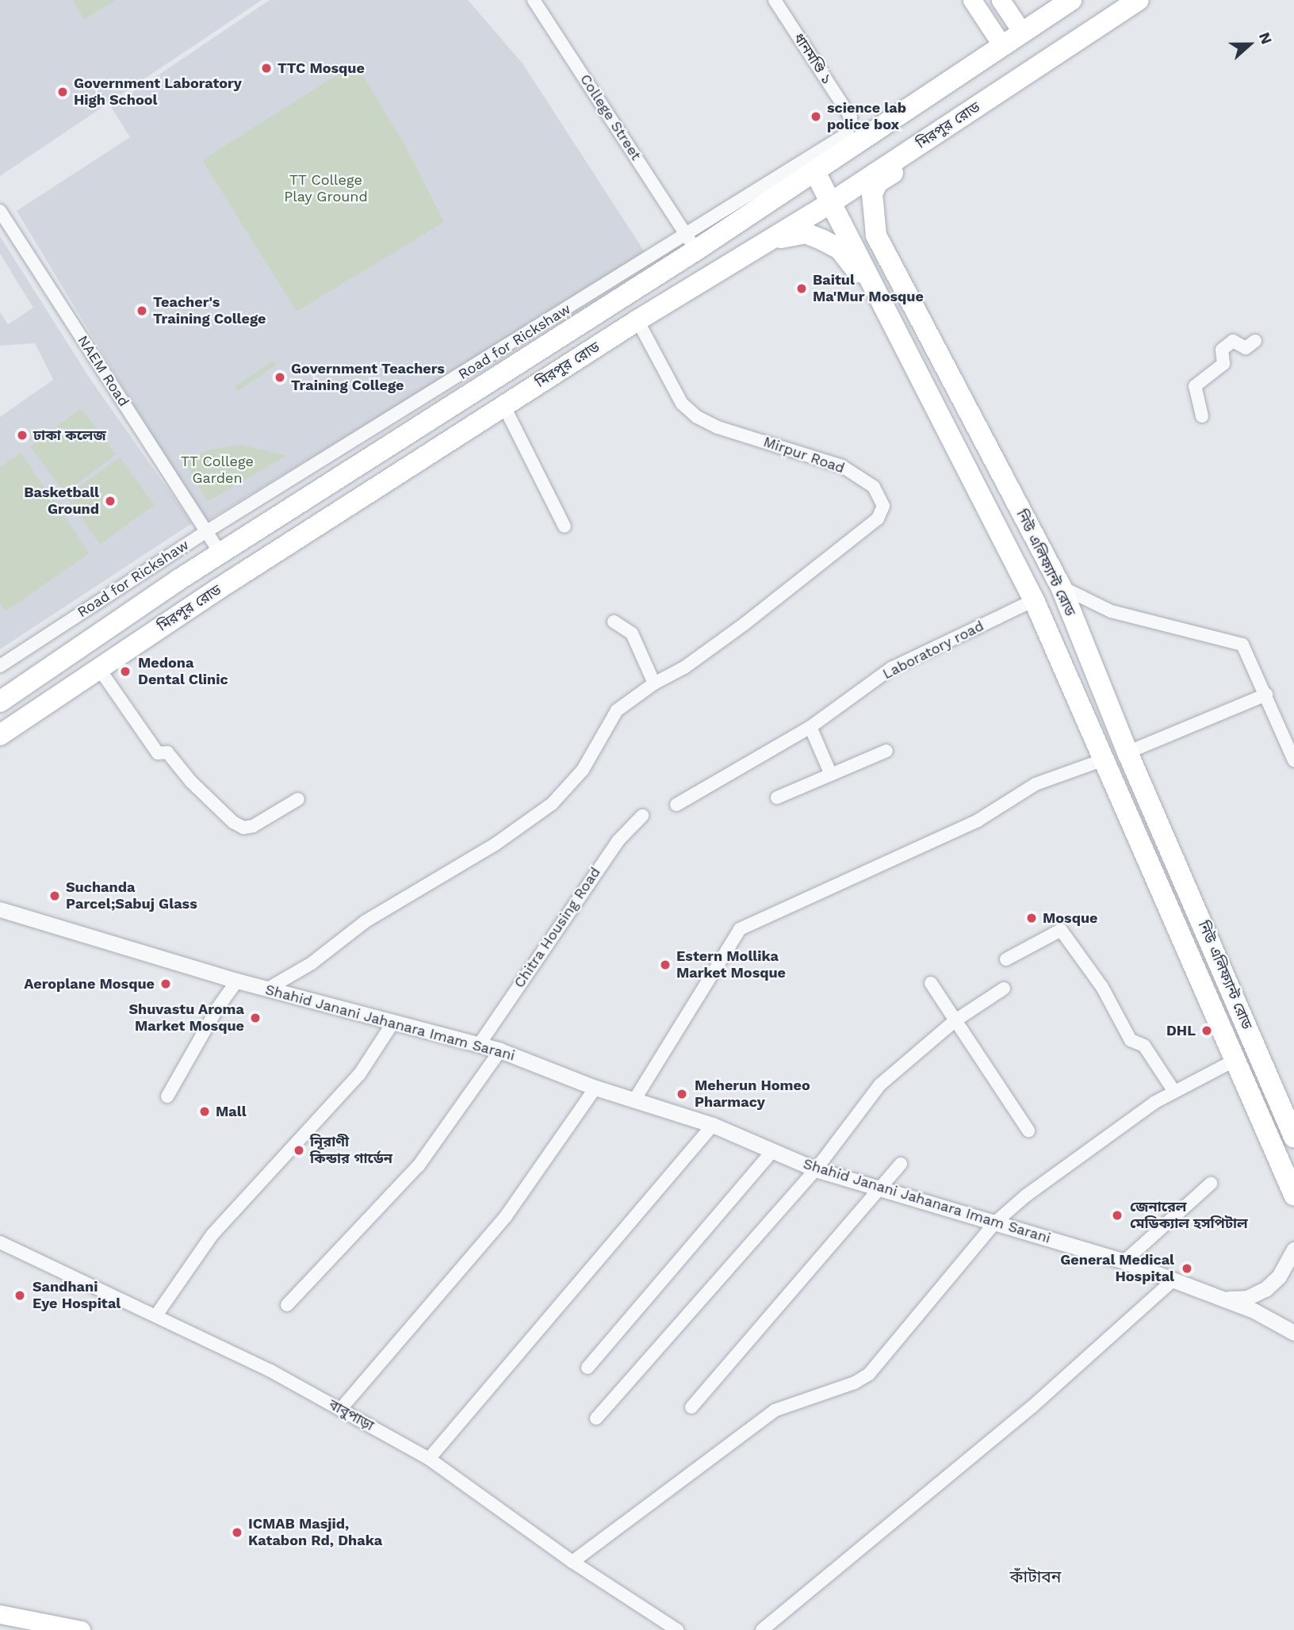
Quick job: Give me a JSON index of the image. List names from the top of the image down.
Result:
{
  "streets": {
    "highway": ["মিরপুর রোড", "নিউ এলিফ্যান্ট রোড"],
    "street": [
      "ধানমণ্ডি ১",
      "College Street",
      "Road for Rickshaw",
      "NAEM Road",
      "Mirpur Road",
      "Laboratory road",
      "Chitra Housing Road",
      "Shahid Janani Jahanara Imam Sarani",
      "বাবুপাড়া"
    ]
  },
  "crossings": [
    ["ধানমণ্ডি ১", "Road for Rickshaw"],
    ["College Street", "মিরপুর রোড"],
    ["College Street", "Road for Rickshaw"],
    ["মিরপুর রোড", "Road for Rickshaw"],
    ["মিরপুর রোড", "NAEM Road"],
    ["মিরপুর রোড", "Mirpur Road"],
    ["মিরপুর রোড", "নিউ এলিফ্যান্ট রোড"],
    ["Road for Rickshaw", "NAEM Road"],
    ["নিউ এলিফ্যান্ট রোড", "Laboratory road"],
    ["Chitra Housing Road", "Shahid Janani Jahanara Imam Sarani"]
  ],
  "districts": ["কাঁটাবন"],
  "parks": ["TT College Play Ground", "TT College Garden"],
  "places": [
    "TTC Mosque",
    "Government Laboratory High School",
    "science lab police box",
    "Baitul Ma'Mur Mosque",
    "Teacher's Training College",
    "Government Teachers Training College",
    "ঢাকা কলেজ",
    "Basketball Ground",
    "Medona Dental Clinic",
    "Suchanda Parcel;Sabuj Glass",
    "Mosque",
    "Estern Mollika Market Mosque",
    "Aeroplane Mosque",
    "Shuvastu Aroma Market Mosque",
    "DHL",
    "Meherun Homeo Pharmacy",
    "Mall",
    "নিূরাণী কিন্ডার গার্ডেন",
    "জেনারেল মেডিক্যাল হসপিটাল",
    "General Medical Hospital",
    "Sandhani Eye Hospital",
    "ICMAB Masjid, Katabon Rd, Dhaka"
  ],
  "north": "right"
}
